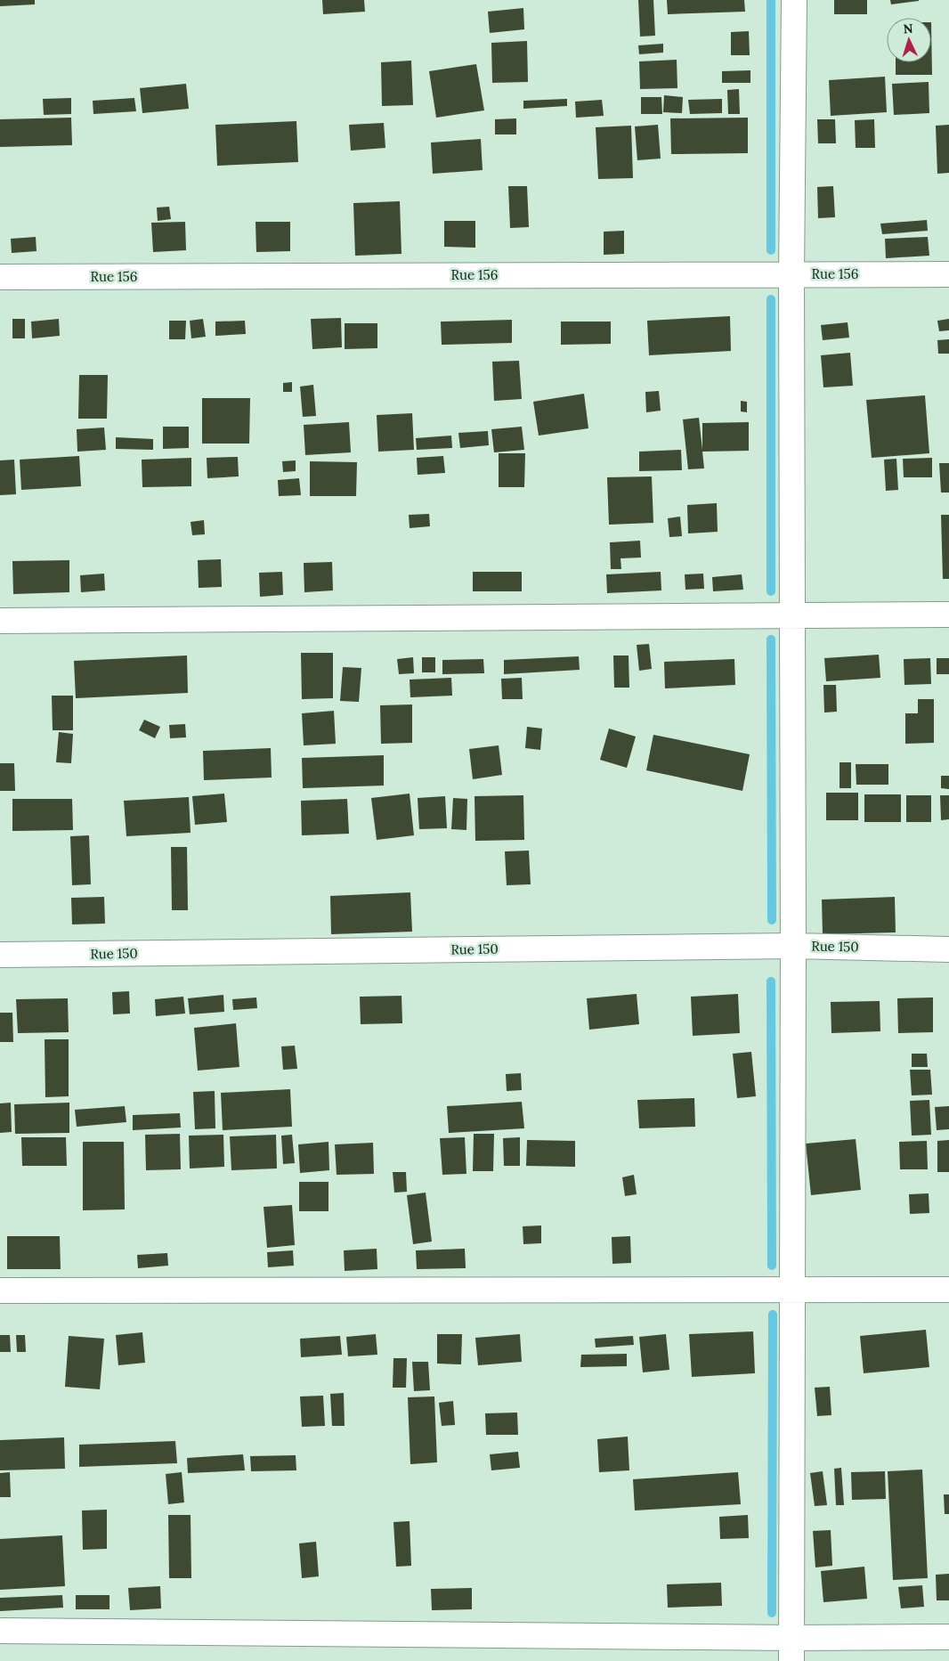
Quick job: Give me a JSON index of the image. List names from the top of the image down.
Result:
{
  "streets": {
    "street": ["Rue 156", "Rue 150"]
  },
  "north": "top"
}
